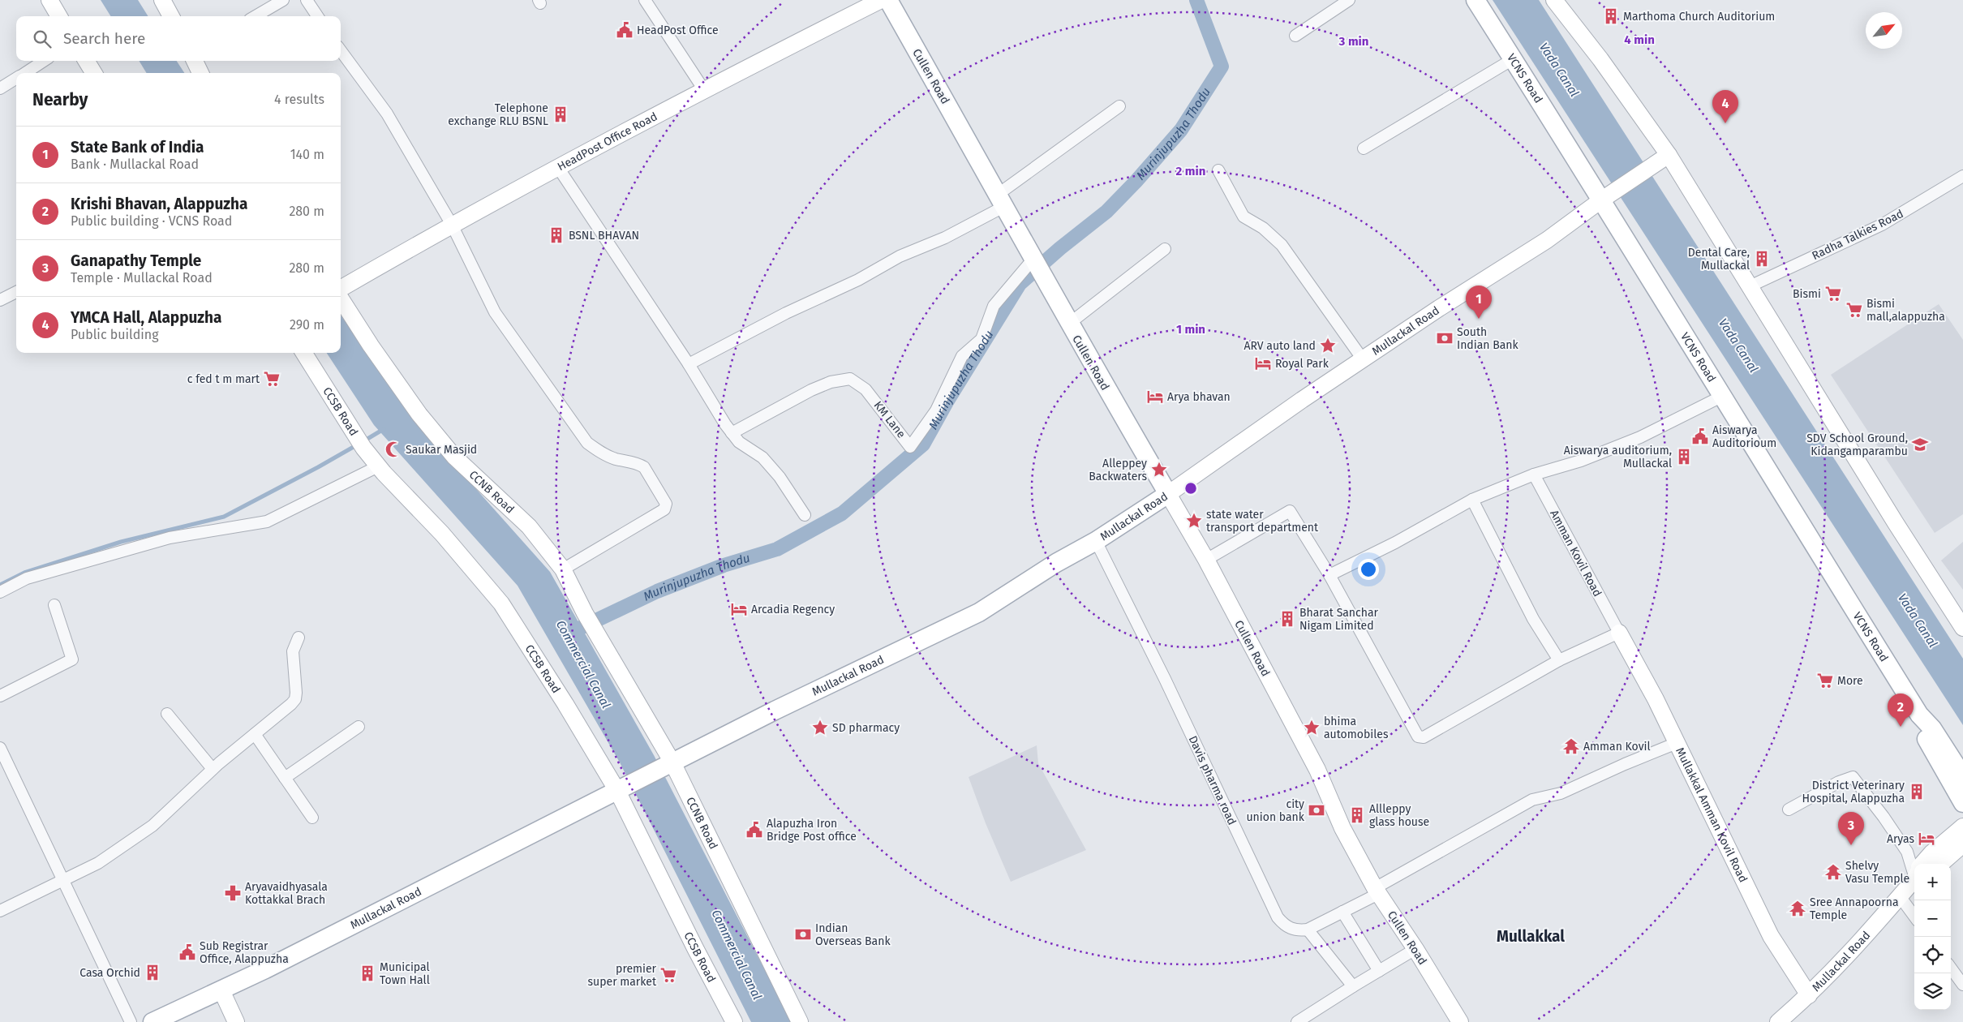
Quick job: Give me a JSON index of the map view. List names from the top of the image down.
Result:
{
  "streets": {
    "main road": [
      "Cullen Road",
      "VCNS Road",
      "HeadPost Office Road",
      "Mullackal Road",
      "CCSB Road",
      "CCNB Road",
      "Mullakkal Amman Kovil Road"
    ],
    "street": [
      "Radha Talkies Road",
      "KM Lane",
      "Amman Kovil Road",
      "Davis pharma road"
    ]
  },
  "crossings": [
    ["Cullen Road", "Mullackal Road"],
    ["Cullen Road", "KM Lane"],
    ["VCNS Road", "Mullackal Road"],
    ["Mullackal Road", "CCSB Road"],
    ["Mullackal Road", "CCNB Road"],
    ["Mullackal Road", "Davis pharma road"],
    ["Mullackal Road", "Mullakkal Amman Kovil Road"],
    ["Amman Kovil Road", "Mullakkal Amman Kovil Road"]
  ],
  "districts": ["Mullakkal"],
  "water": ["Vada Canal", "Murinjupuzha Thodu", "Commercial Canal"],
  "places": {
    "building": [
      "Marthoma Church Auditorium",
      "Telephone exchange RLU BSNL",
      "BSNL BHAVAN",
      "Dental Care, Mullackal",
      "Aiswarya auditorium, Mullackal",
      "Bharat Sanchar Nigam Limited",
      "District Veterinary Hospital, Alappuzha",
      "Allleppy glass house",
      "Casa Orchid",
      "Municipal Town Hall"
    ],
    "public building": [
      "HeadPost Office",
      "Aiswarya Auditorioum",
      "Alapuzha Iron Bridge Post office",
      "Sub Registrar Office, Alappuzha"
    ],
    "supermarket": [
      "Bismi",
      "Bismi mall,alappuzha",
      "c fed t m mart",
      "More",
      "premier super market"
    ],
    "bank": ["South Indian Bank", "city union bank", "Indian Overseas Bank"],
    "place": [
      "ARV auto land",
      "Alleppey Backwaters",
      "state water transport department",
      "SD pharmacy",
      "bhima automobiles"
    ],
    "hotel": [
      "Royal Park",
      "Arya bhavan",
      "Arcadia Regency",
      "Aryas"
    ],
    "school or university": ["SDV School Ground, Kidangamparambu"],
    "mosque": ["Saukar Masjid"],
    "temple": ["Amman Kovil", "Shelvy Vasu Temple", "Sree Annapoorna Temple"],
    "pharmacy": ["Aryavaidhyasala Kottakkal Brach"]
  },
  "north": "top right",
  "page": {
    "search": "Search here",
    "heading": ["Nearby", "4 results"],
    "pins": [
      "4",
      "1",
      "2",
      "3"
    ],
    "list": [
      {
        "mark": "1",
        "name": "State Bank of India",
        "note": "Bank · Mullackal Road",
        "value": "140 m"
      },
      {
        "mark": "2",
        "name": "Krishi Bhavan, Alappuzha",
        "note": "Public building · VCNS Road",
        "value": "280 m"
      },
      {
        "mark": "3",
        "name": "Ganapathy Temple",
        "note": "Temple · Mullackal Road",
        "value": "280 m"
      },
      {
        "mark": "4",
        "name": "YMCA Hall, Alappuzha",
        "note": "Public building",
        "value": "290 m"
      }
    ],
    "map_buttons": ["+", "−"]
  },
  "rings": [
    "4 min",
    "3 min",
    "2 min",
    "1 min"
  ]
}
